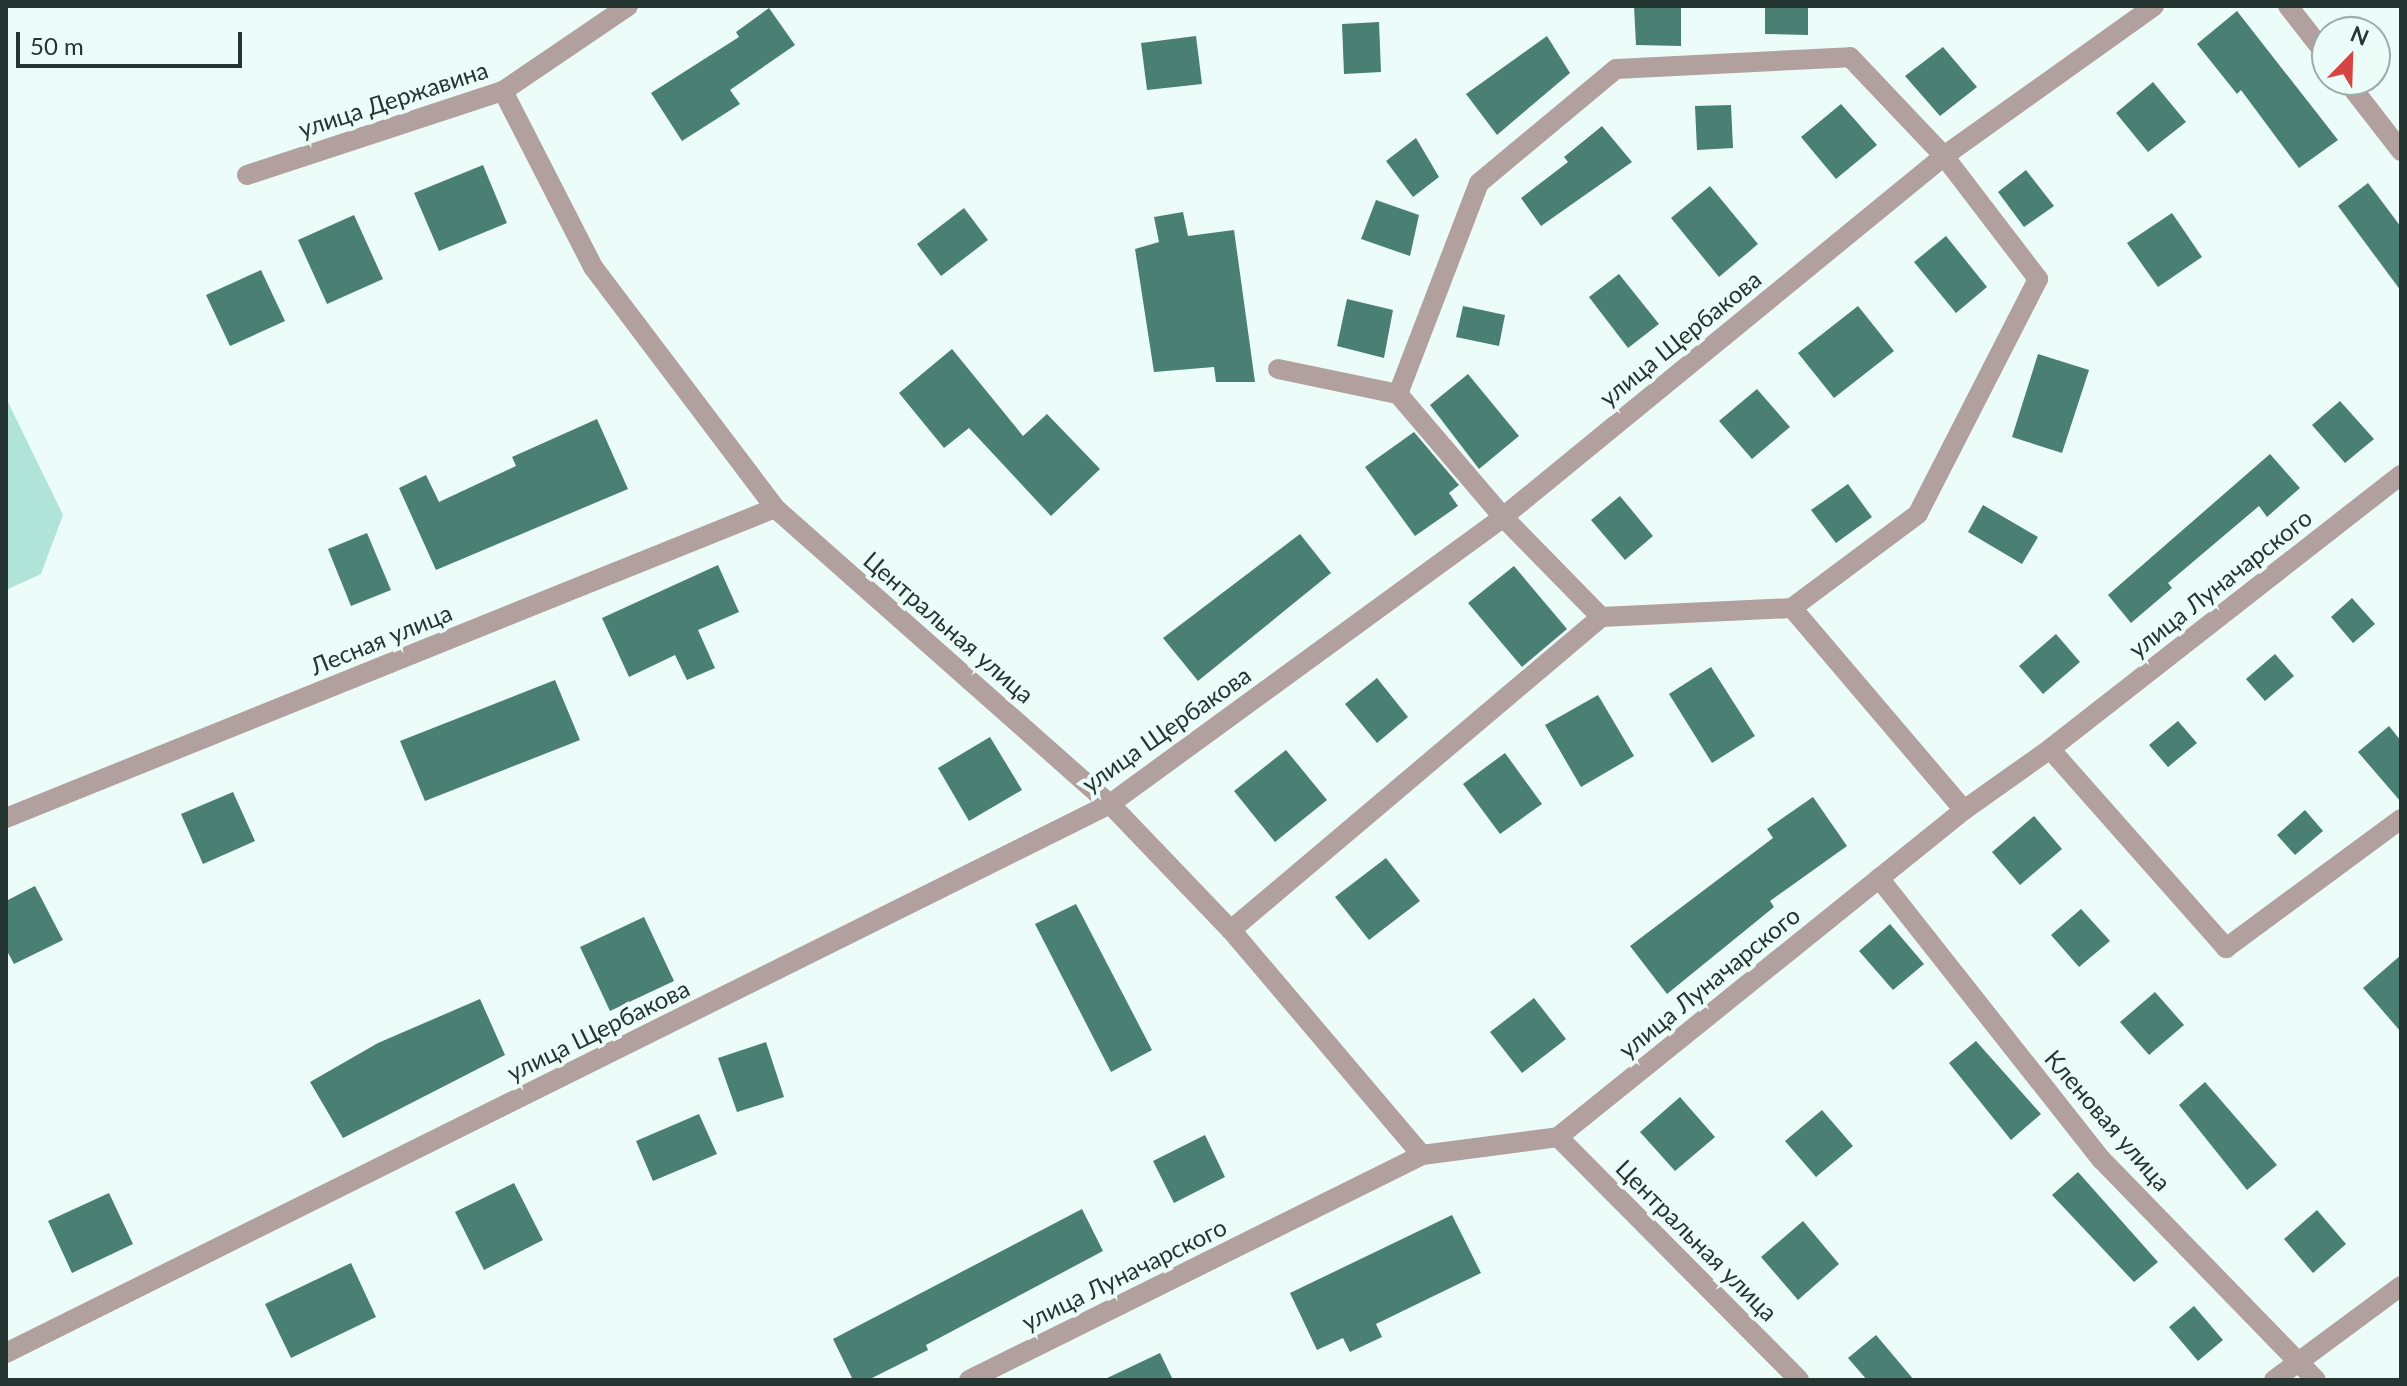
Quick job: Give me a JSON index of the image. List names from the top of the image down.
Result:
{
  "streets": {
    "street": [
      "улица Державина",
      "улица Щербакова",
      "улица Луначарского",
      "Центральная улица",
      "Лесная улица",
      "Кленовая улица"
    ]
  },
  "crossings": [
    ["улица Державина", "Центральная улица"],
    ["улица Щербакова", "Центральная улица"],
    ["улица Луначарского", "Центральная улица"],
    ["улица Луначарского", "Кленовая улица"],
    ["Центральная улица", "Лесная улица"]
  ],
  "scale_bar": "50 m",
  "north": "top right"
}
